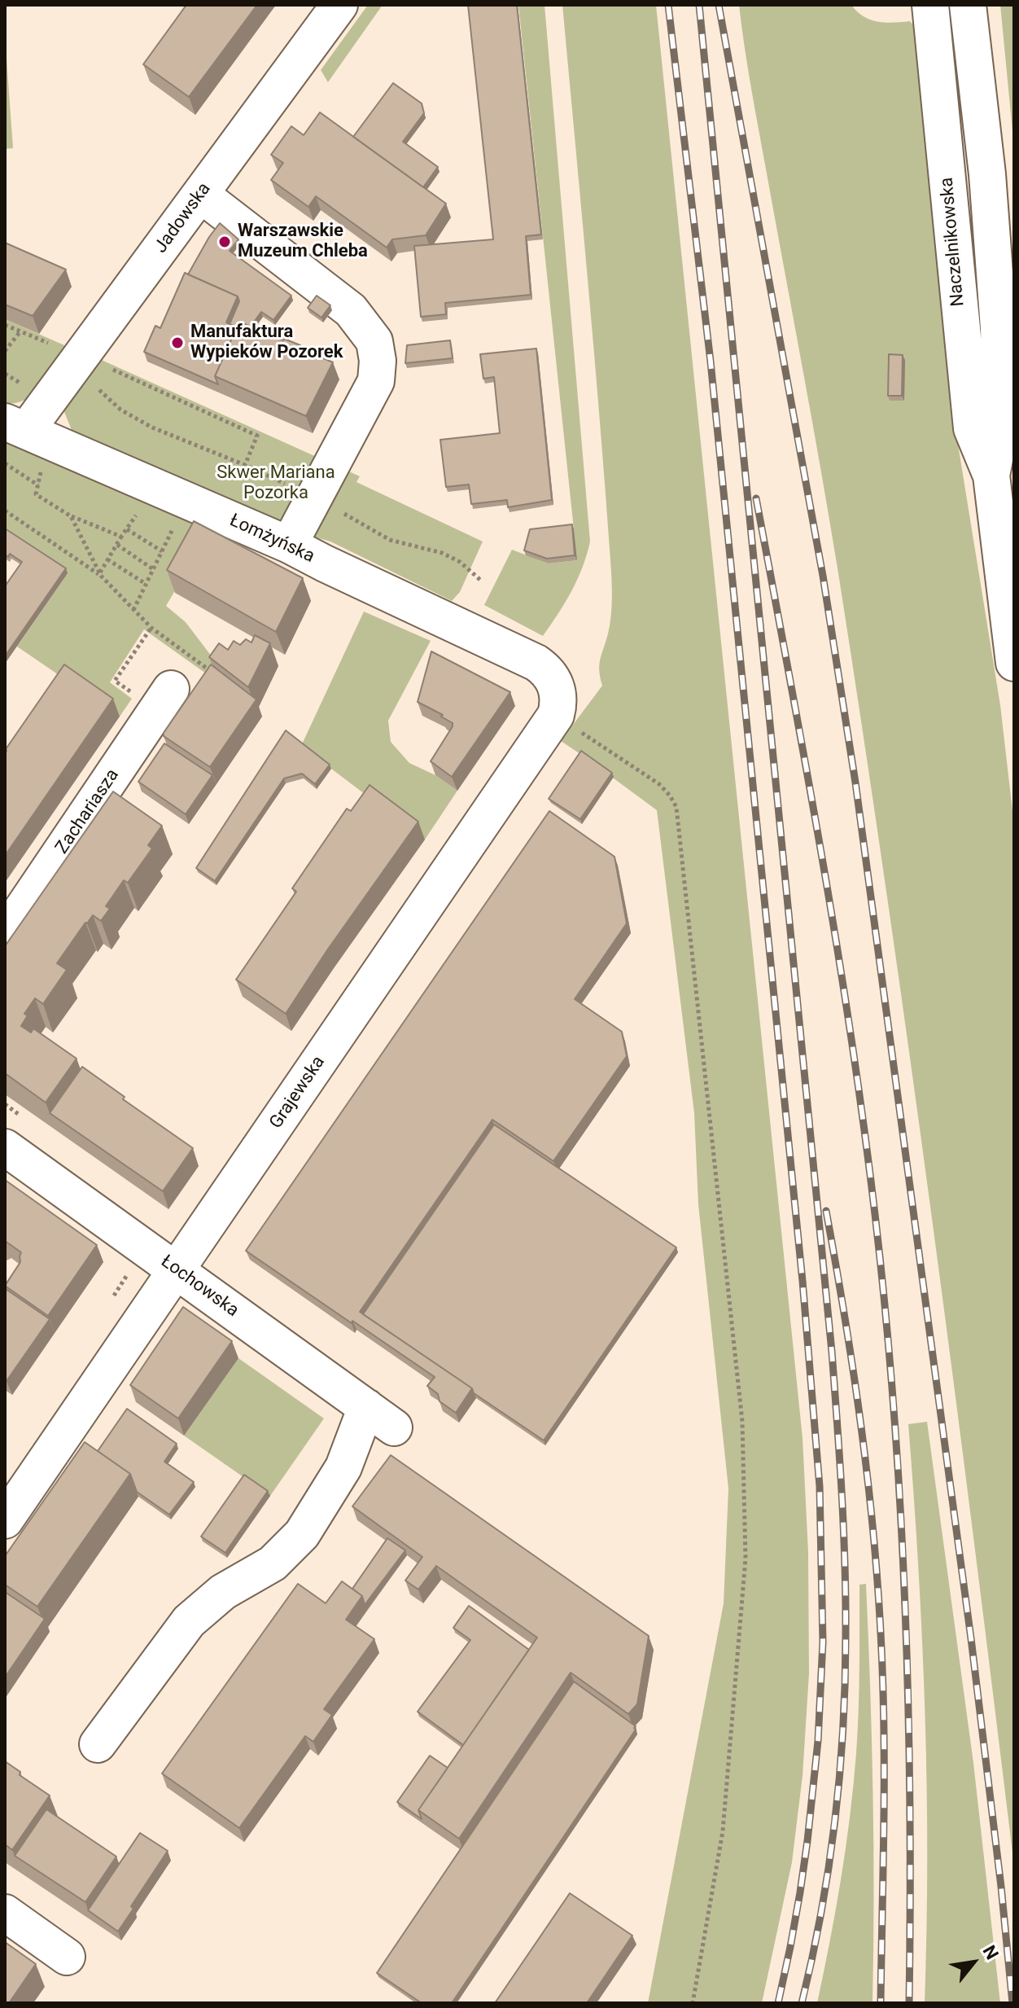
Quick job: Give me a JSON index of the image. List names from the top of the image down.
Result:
{
  "streets": {
    "street": [
      "Jadowska",
      "Naczelnikowska",
      "Łomżyńska",
      "Zachariasza",
      "Grajewska",
      "Łochowska"
    ]
  },
  "crossings": [
    ["Jadowska", "Łomżyńska"],
    ["Łomżyńska", "Grajewska"],
    ["Grajewska", "Łochowska"]
  ],
  "parks": ["Skwer Mariana Pozorka"],
  "places": ["Warszawskie Muzeum Chleba", "Manufaktura Wypieków Pozorek"],
  "north": "top right"
}
